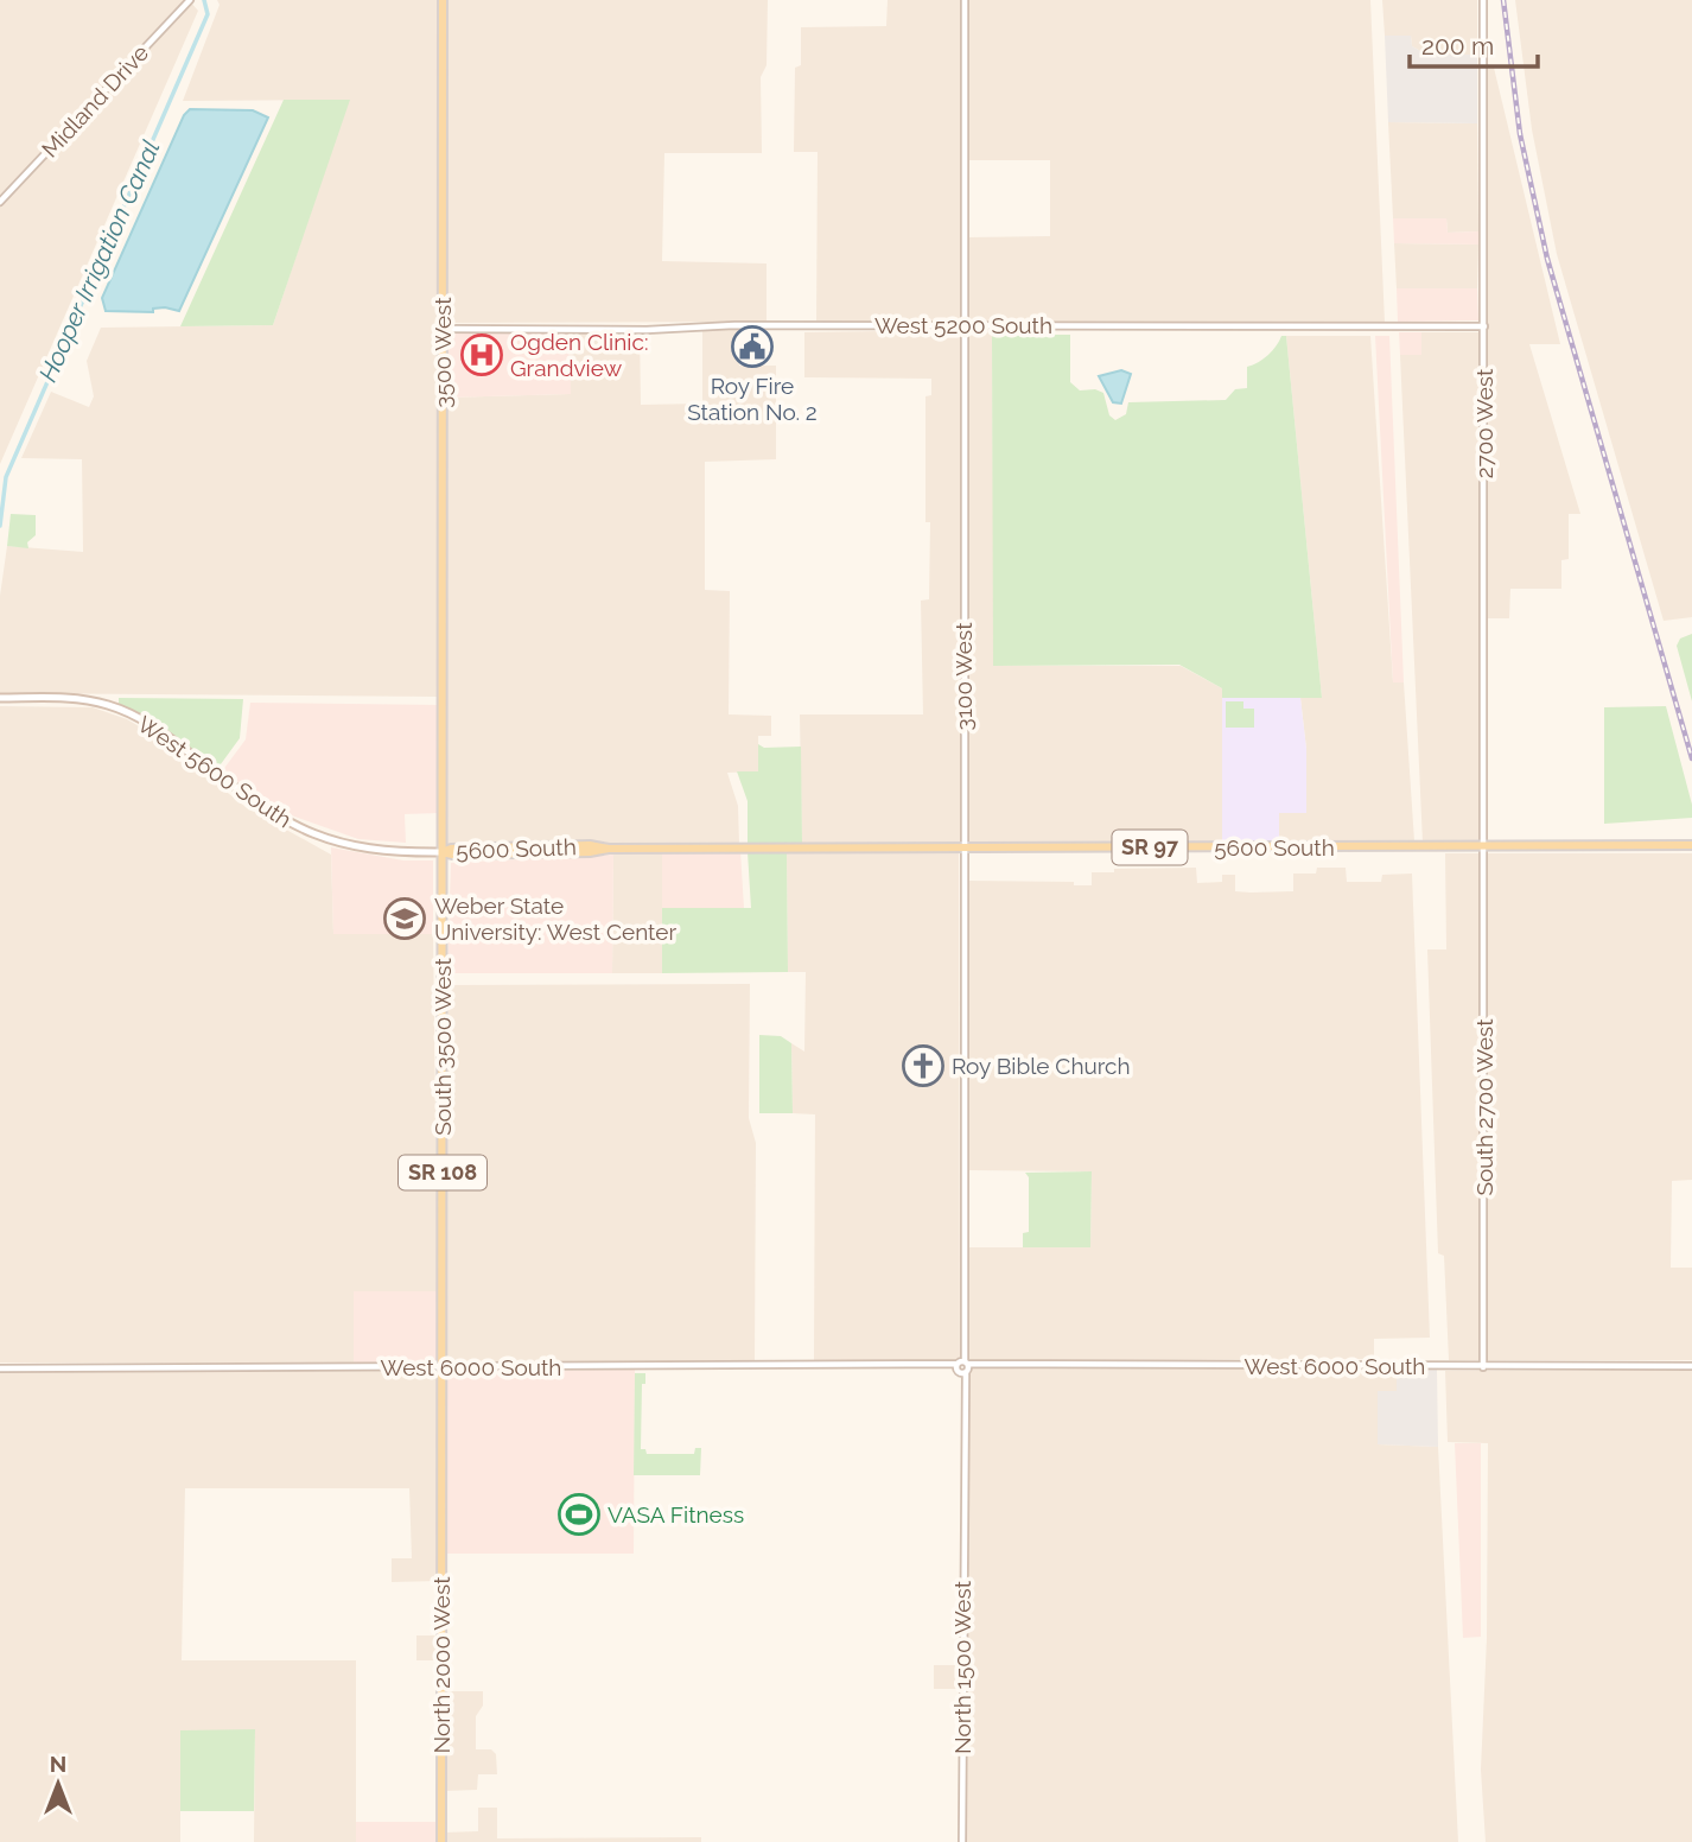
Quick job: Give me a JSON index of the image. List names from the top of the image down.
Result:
{
  "streets": {
    "main road": [
      "3500 West",
      "West 5600 South",
      "SR 97",
      "5600 South",
      "South 3500 West",
      "SR 108",
      "North 2000 West"
    ],
    "street": [
      "Midland Drive",
      "West 5200 South",
      "2700 West",
      "3100 West",
      "South 2700 West",
      "West 6000 South",
      "North 1500 West"
    ]
  },
  "crossings": [
    ["West 5200 South", "3500 West"],
    ["West 5200 South", "2700 West"],
    ["West 5200 South", "3100 West"],
    ["3500 West", "South 3500 West"],
    ["2700 West", "5600 South"],
    ["2700 West", "South 2700 West"],
    ["3100 West", "5600 South"],
    ["3100 West", "West 6000 South"],
    ["3100 West", "North 1500 West"],
    ["West 5600 South", "5600 South"],
    ["West 5600 South", "South 3500 West"],
    ["5600 South", "South 3500 West"],
    ["5600 South", "South 2700 West"],
    ["South 3500 West", "West 6000 South"],
    ["South 3500 West", "North 2000 West"],
    ["South 2700 West", "West 6000 South"]
  ],
  "water": ["Hooper Irrigation Canal"],
  "places": {
    "public building": ["Roy Fire Station No. 2"],
    "hospital": ["Ogden Clinic: Grandview"],
    "school or university": ["Weber State University: West Center"],
    "church": ["Roy Bible Church"],
    "sports": ["VASA Fitness"]
  },
  "scale_bar": "200 m",
  "north": "top"
}
